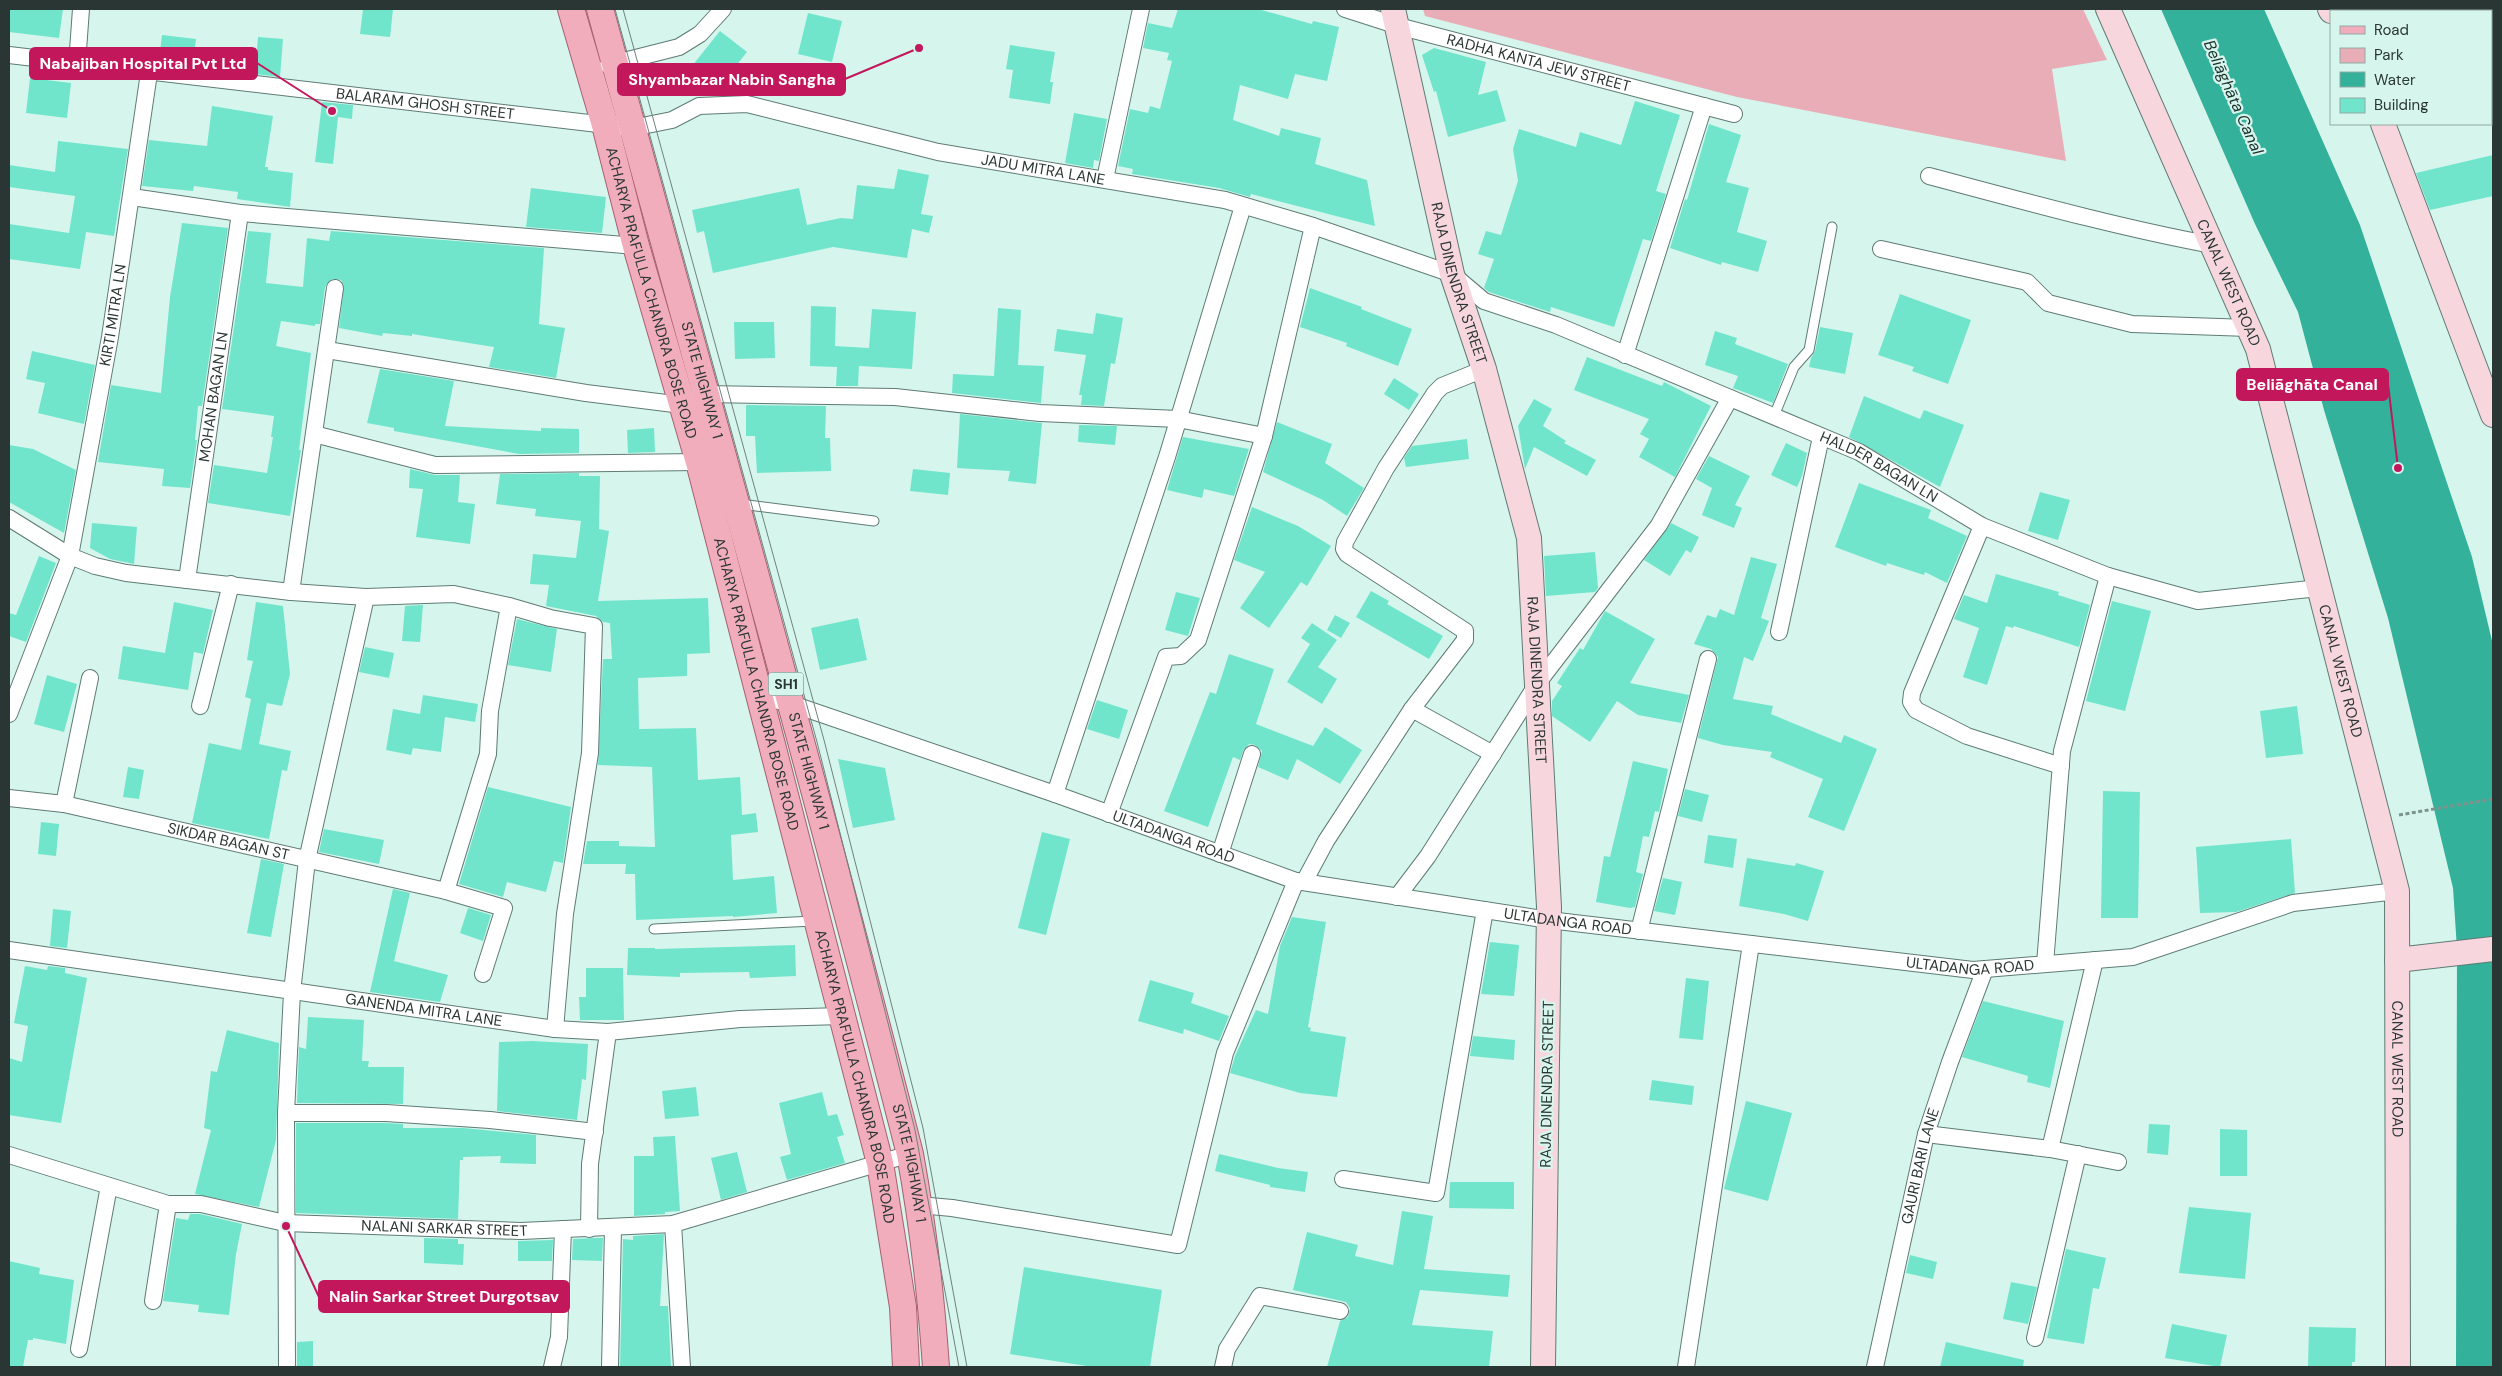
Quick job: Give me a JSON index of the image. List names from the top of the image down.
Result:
{
  "streets": {
    "main road": [
      "CANAL WEST ROAD",
      "RAJA DINENDRA STREET",
      "ACHARYA PRAFULLA CHANDRA BOSE ROAD",
      "STATE HIGHWAY 1",
      "SH1"
    ],
    "street": [
      "RADHA KANTA JEW STREET",
      "BALARAM GHOSH STREET",
      "JADU MITRA LANE",
      "KIRTI MITRA LN",
      "MOHAN BAGAN LN",
      "HALDER BAGAN LN",
      "ULTADANGA ROAD",
      "SIKDAR BAGAN ST",
      "GANENDA MITRA LANE",
      "GAURI BARI LANE",
      "NALANI SARKAR STREET"
    ]
  },
  "crossings": [
    ["RADHA KANTA JEW STREET", "RAJA DINENDRA STREET"],
    ["BALARAM GHOSH STREET", "JADU MITRA LANE"],
    ["BALARAM GHOSH STREET", "ACHARYA PRAFULLA CHANDRA BOSE ROAD"],
    ["BALARAM GHOSH STREET", "KIRTI MITRA LN"],
    ["BALARAM GHOSH STREET", "STATE HIGHWAY 1"],
    ["JADU MITRA LANE", "RAJA DINENDRA STREET"],
    ["JADU MITRA LANE", "STATE HIGHWAY 1"],
    ["JADU MITRA LANE", "HALDER BAGAN LN"],
    ["CANAL WEST ROAD", "HALDER BAGAN LN"],
    ["CANAL WEST ROAD", "ULTADANGA ROAD"],
    ["RAJA DINENDRA STREET", "HALDER BAGAN LN"],
    ["RAJA DINENDRA STREET", "ULTADANGA ROAD"],
    ["ACHARYA PRAFULLA CHANDRA BOSE ROAD", "ULTADANGA ROAD"],
    ["ACHARYA PRAFULLA CHANDRA BOSE ROAD", "GANENDA MITRA LANE"],
    ["ACHARYA PRAFULLA CHANDRA BOSE ROAD", "NALANI SARKAR STREET"],
    ["STATE HIGHWAY 1", "ULTADANGA ROAD"],
    ["STATE HIGHWAY 1", "NALANI SARKAR STREET"],
    ["ULTADANGA ROAD", "GAURI BARI LANE"]
  ],
  "water": ["Beliāghāta Canal"],
  "places": [
    "Shyambazar Nabin Sangha",
    "Nabajiban Hospital Pvt Ltd",
    "Beliāghāta Canal",
    "Nalin Sarkar Street Durgotsav"
  ],
  "legend": [
    "Road",
    "Park",
    "Water",
    "Building"
  ]
}
